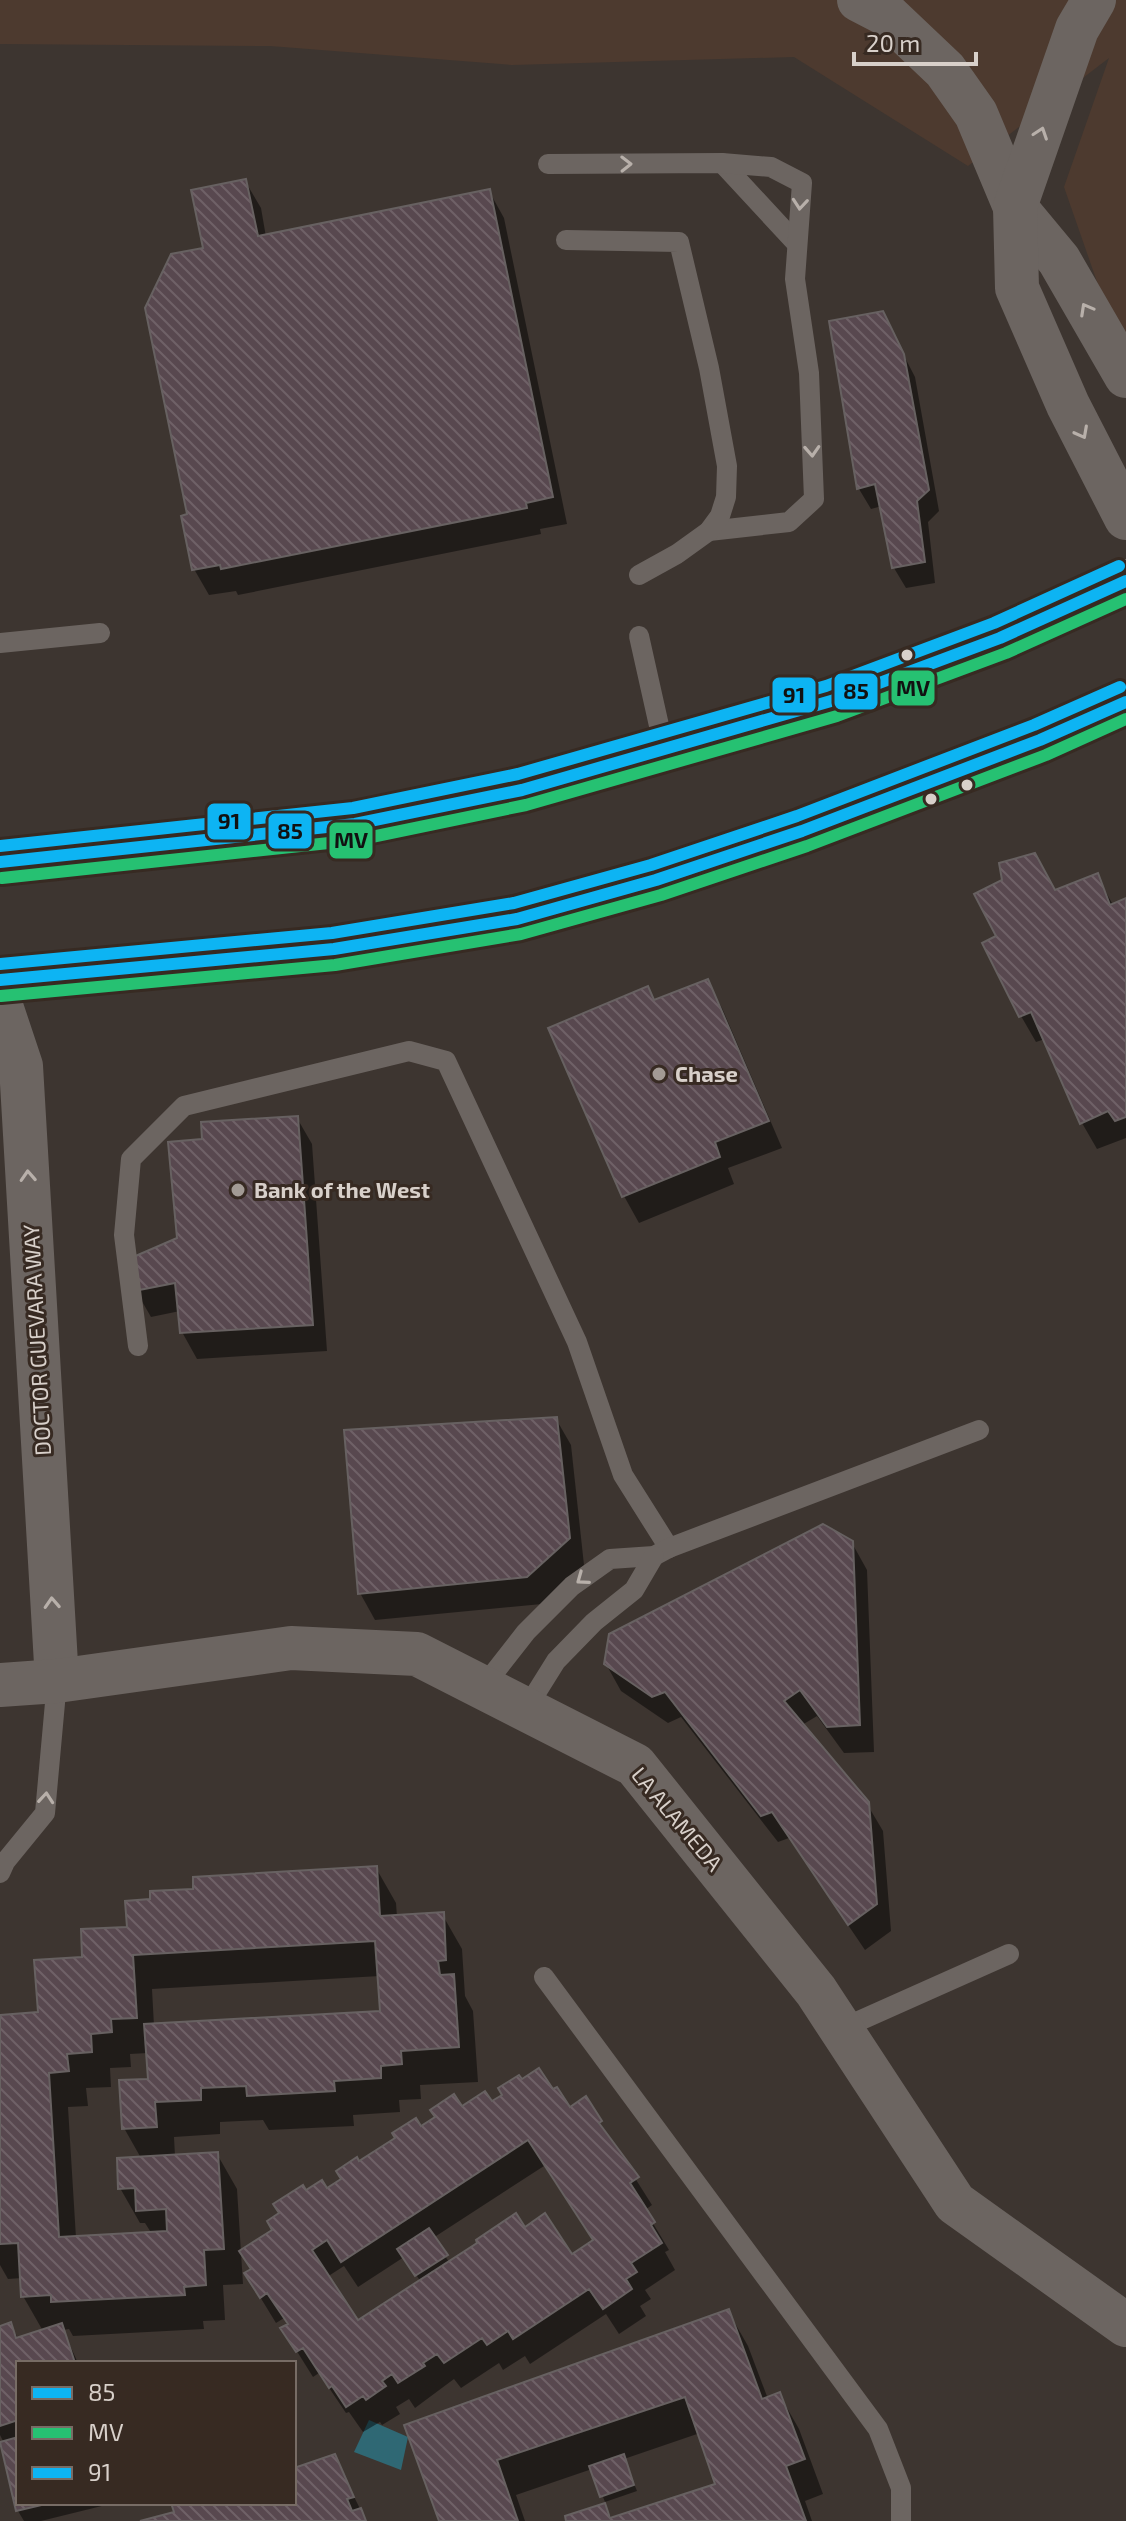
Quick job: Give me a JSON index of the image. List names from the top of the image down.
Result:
{
  "streets": {
    "street": ["DOCTOR GUEVARA WAY", "LA ALAMEDA"]
  },
  "crossings": [
    ["DOCTOR GUEVARA WAY", "LA ALAMEDA"]
  ],
  "one_way": ["DOCTOR GUEVARA WAY"],
  "places": ["Chase", "Bank of the West"],
  "lines": ["transit line 91", "transit line 85", "transit line MV"],
  "legend": ["85", "MV", "91"],
  "scale_bar": "20 m"
}
